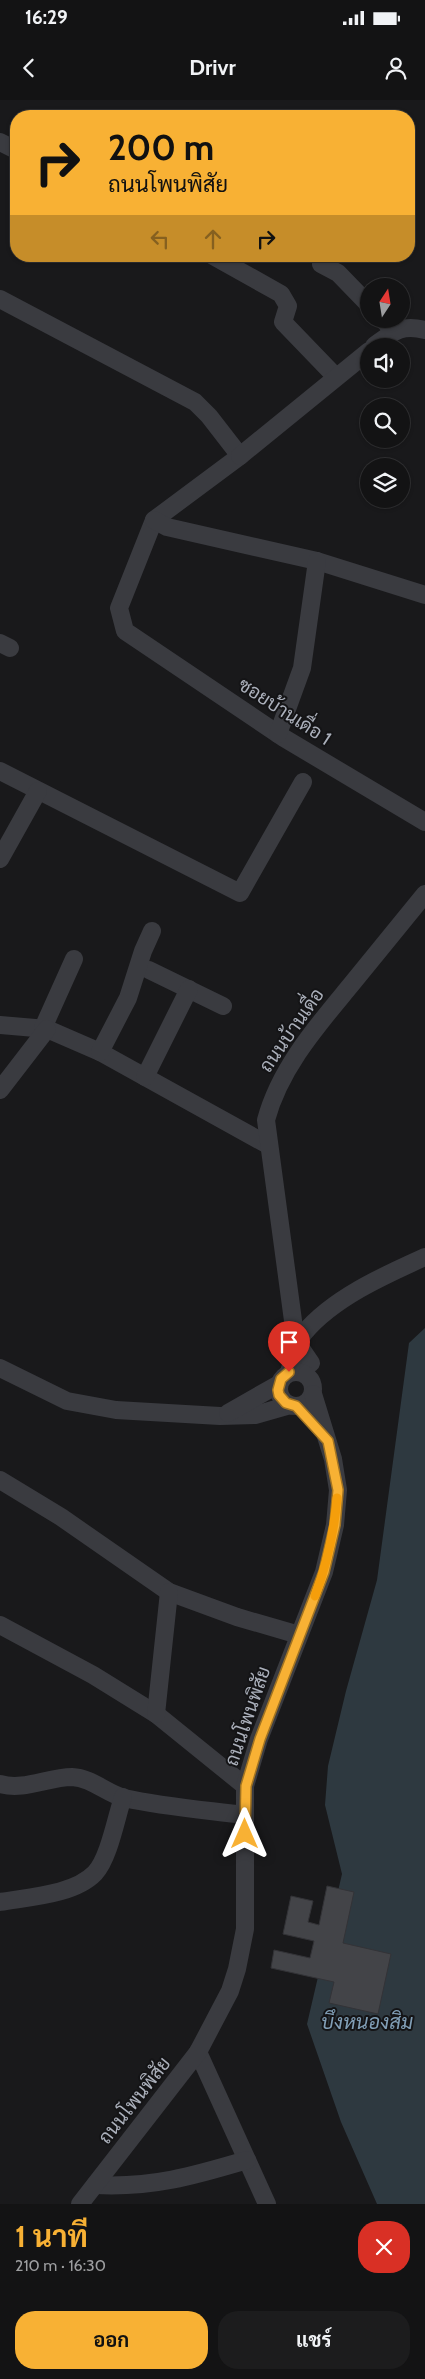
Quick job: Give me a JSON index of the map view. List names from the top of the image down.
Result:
{
  "streets": {
    "street": ["ซอยบ้านเดื่อ 1", "ถนนบ้านเดื่อ", "ถนนโพนพิสัย"]
  },
  "crossings": [
    ["ถนนบ้านเดื่อ", "ถนนโพนพิสัย"]
  ],
  "water": ["บึงหนองสิม"],
  "north": "top",
  "page": {
    "status": "16:29",
    "header": "Drivr",
    "turn": ["200 m", "ถนนโพนพิสัย"],
    "heading": ["1 นาที", "210 m · 16:30"],
    "buttons": ["ออก", "แชร์"]
  }
}
